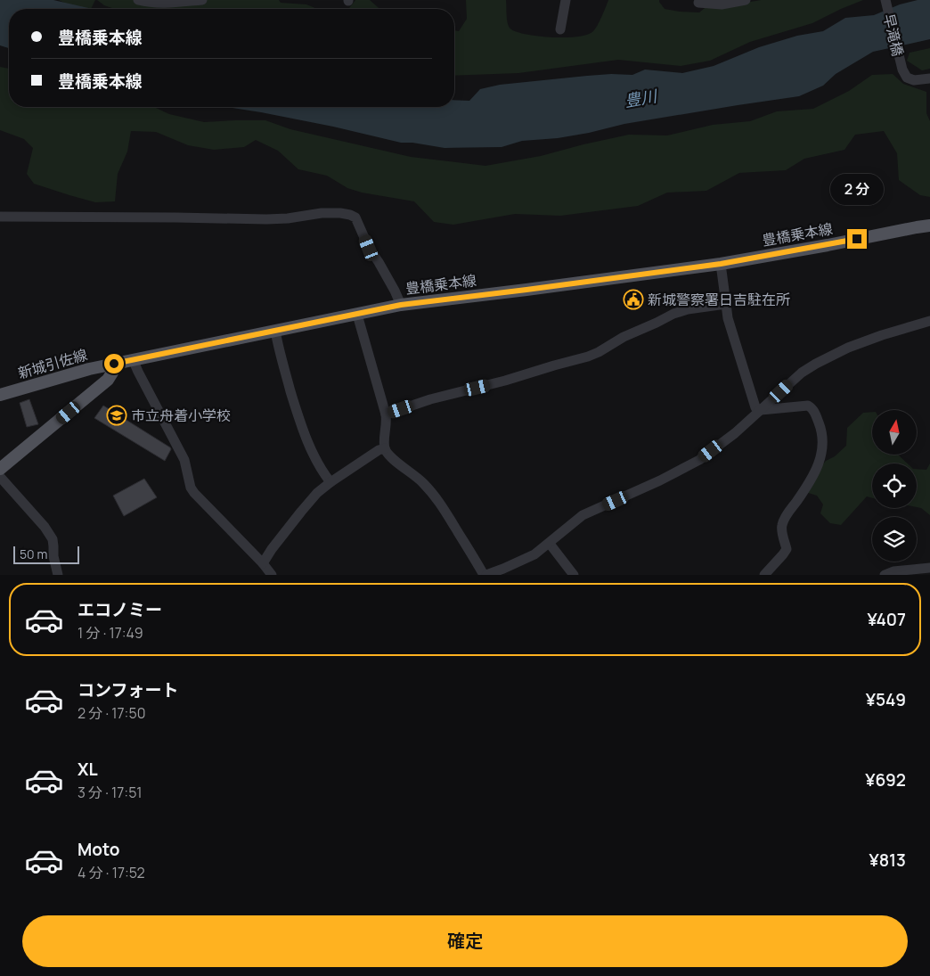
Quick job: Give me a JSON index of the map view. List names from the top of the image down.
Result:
{
  "streets": {
    "main road": ["豊橋乗本線", "新城引佐線"],
    "street": ["早滝橋"]
  },
  "crossings": [
    ["豊橋乗本線", "新城引佐線"]
  ],
  "water": ["豊川"],
  "places": {
    "public building": ["新城警察署日吉駐在所"],
    "school or university": ["市立舟着小学校"]
  },
  "scale_bar": "50 m",
  "north": "top",
  "page": {
    "banner": ["豊橋乗本線", "豊橋乗本線"],
    "bubble": "2 分",
    "scale": "50 m",
    "list": [
      {
        "name": "エコノミー",
        "note": "1 分 · 17:49",
        "value": "¥407"
      },
      {
        "name": "コンフォート",
        "note": "2 分 · 17:50",
        "value": "¥549"
      },
      {
        "name": "XL",
        "note": "3 分 · 17:51",
        "value": "¥692"
      },
      {
        "name": "Moto",
        "note": "4 分 · 17:52",
        "value": "¥813"
      }
    ],
    "buttons": "確定"
  }
}
